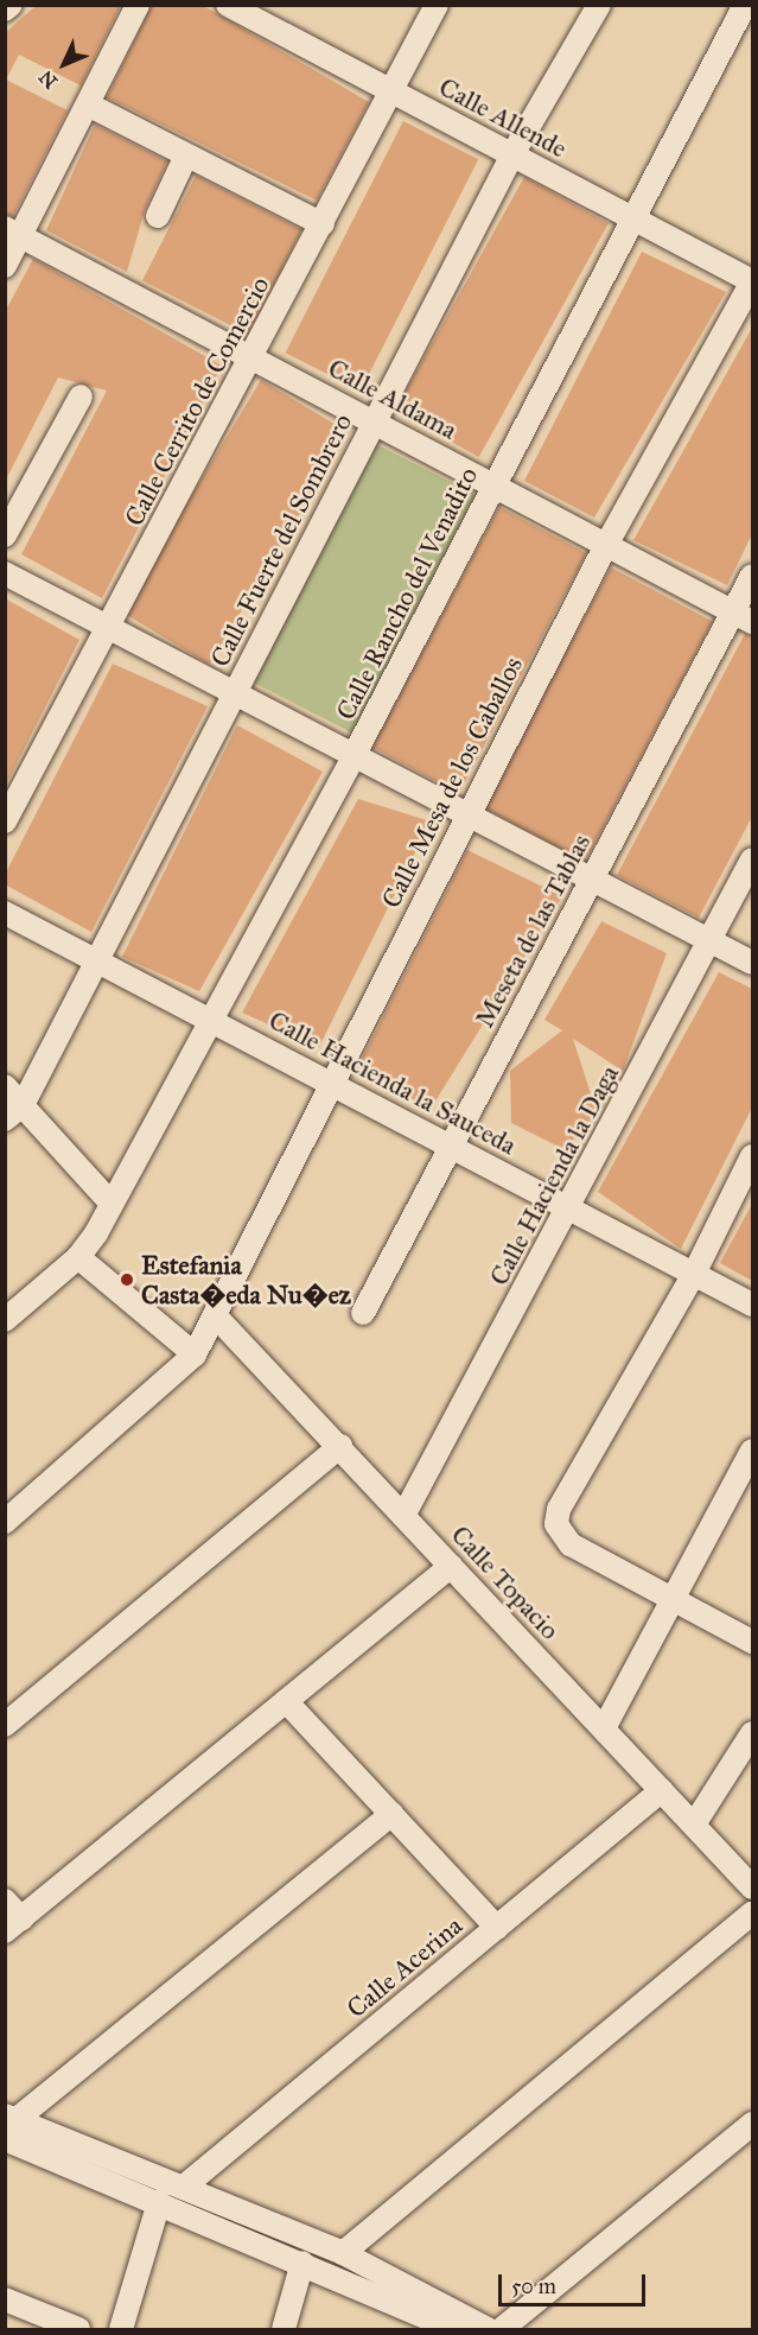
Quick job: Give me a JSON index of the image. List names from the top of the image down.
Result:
{
  "streets": {
    "street": [
      "Calle Allende",
      "Calle Aldama",
      "Calle Cerrito de Comercio",
      "Calle Fuerte del Sombrero",
      "Calle Rancho del Venadito",
      "Calle Mesa de los Caballos",
      "Meseta de las Tablas",
      "Calle Hacienda la Sauceda",
      "Calle Hacienda la Daga",
      "Calle Topacio",
      "Calle Acerina"
    ]
  },
  "crossings": [
    ["Calle Allende", "Calle Cerrito de Comercio"],
    ["Calle Allende", "Calle Fuerte del Sombrero"],
    ["Calle Allende", "Calle Rancho del Venadito"],
    ["Calle Allende", "Calle Mesa de los Caballos"],
    ["Calle Aldama", "Calle Cerrito de Comercio"],
    ["Calle Aldama", "Calle Fuerte del Sombrero"],
    ["Calle Aldama", "Calle Rancho del Venadito"],
    ["Calle Aldama", "Calle Mesa de los Caballos"],
    ["Calle Aldama", "Meseta de las Tablas"],
    ["Calle Fuerte del Sombrero", "Calle Hacienda la Sauceda"],
    ["Calle Rancho del Venadito", "Calle Hacienda la Sauceda"],
    ["Calle Mesa de los Caballos", "Calle Hacienda la Sauceda"],
    ["Calle Mesa de los Caballos", "Calle Topacio"],
    ["Meseta de las Tablas", "Calle Hacienda la Sauceda"],
    ["Calle Hacienda la Sauceda", "Calle Hacienda la Daga"],
    ["Calle Hacienda la Daga", "Calle Topacio"],
    ["Calle Topacio", "Calle Acerina"]
  ],
  "places": ["Estefania Casta�eda Nu�ez"],
  "scale_bar": "50 m",
  "north": "bottom left"
}
